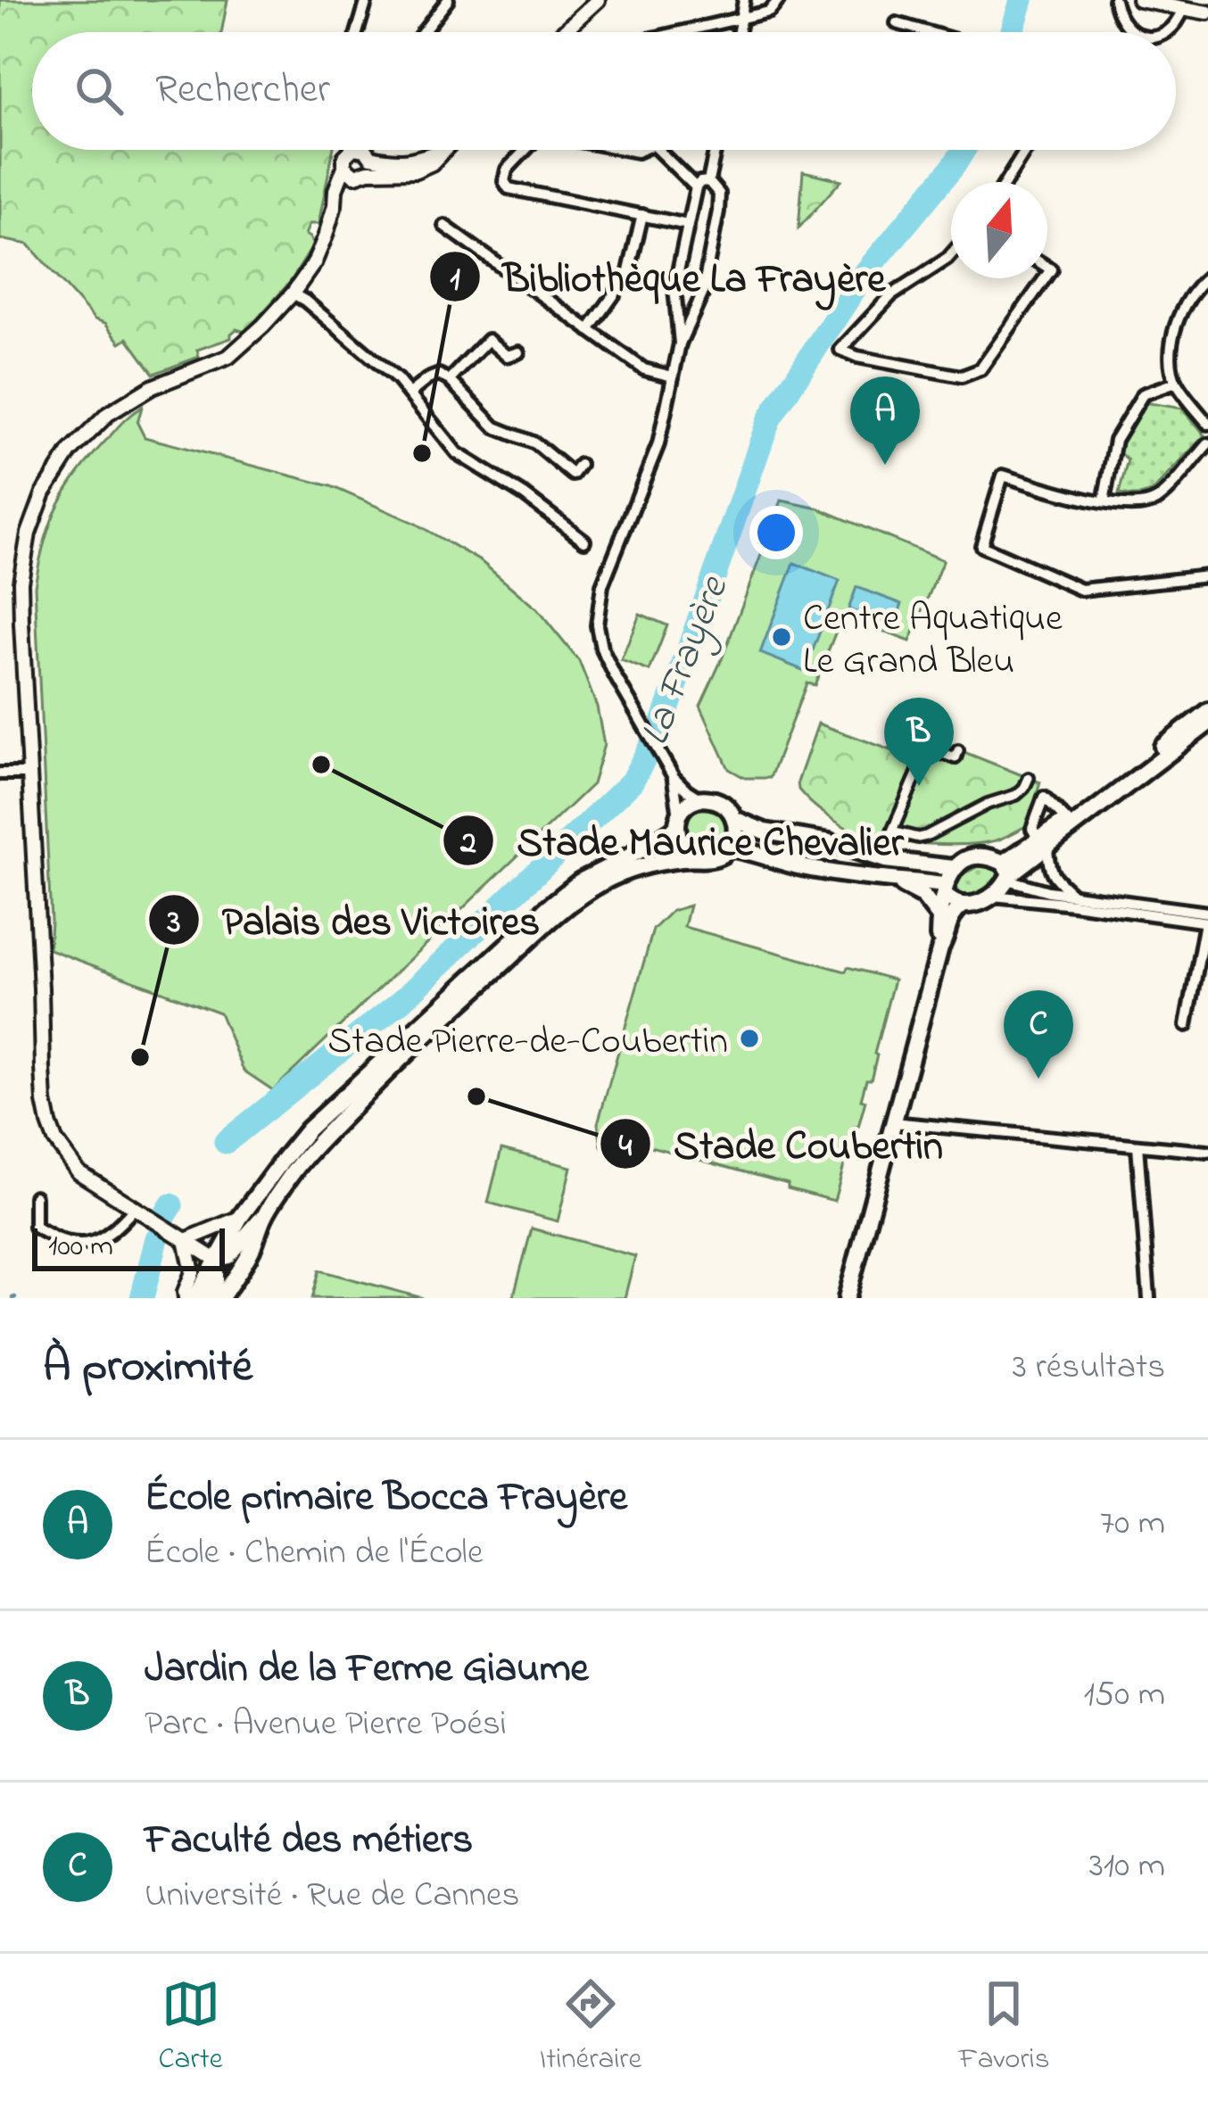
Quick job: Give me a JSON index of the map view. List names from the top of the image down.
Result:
{
  "water": ["La Frayère"],
  "places": [
    "Bibliothèque La Frayère",
    "Centre Aquatique Le Grand Bleu",
    "Stade Maurice Chevalier",
    "Stade Pierre-de-Coubertin",
    "Palais des Victoires",
    "Stade Coubertin"
  ],
  "scale_bar": "100 m",
  "north": "top",
  "page": {
    "search": "Rechercher",
    "pins": ["A", "B", "C"],
    "scale": "100 m",
    "heading": ["À proximité", "3 résultats"],
    "list": [
      {
        "mark": "A",
        "name": "École primaire Bocca Frayère",
        "note": "École · Chemin de l'École",
        "value": "70 m"
      },
      {
        "mark": "B",
        "name": "Jardin de la Ferme Giaume",
        "note": "Parc · Avenue Pierre Poési",
        "value": "150 m"
      },
      {
        "mark": "C",
        "name": "Faculté des métiers",
        "note": "Université · Rue de Cannes",
        "value": "310 m"
      }
    ],
    "nav": ["Carte", "Itinéraire", "Favoris"]
  }
}
